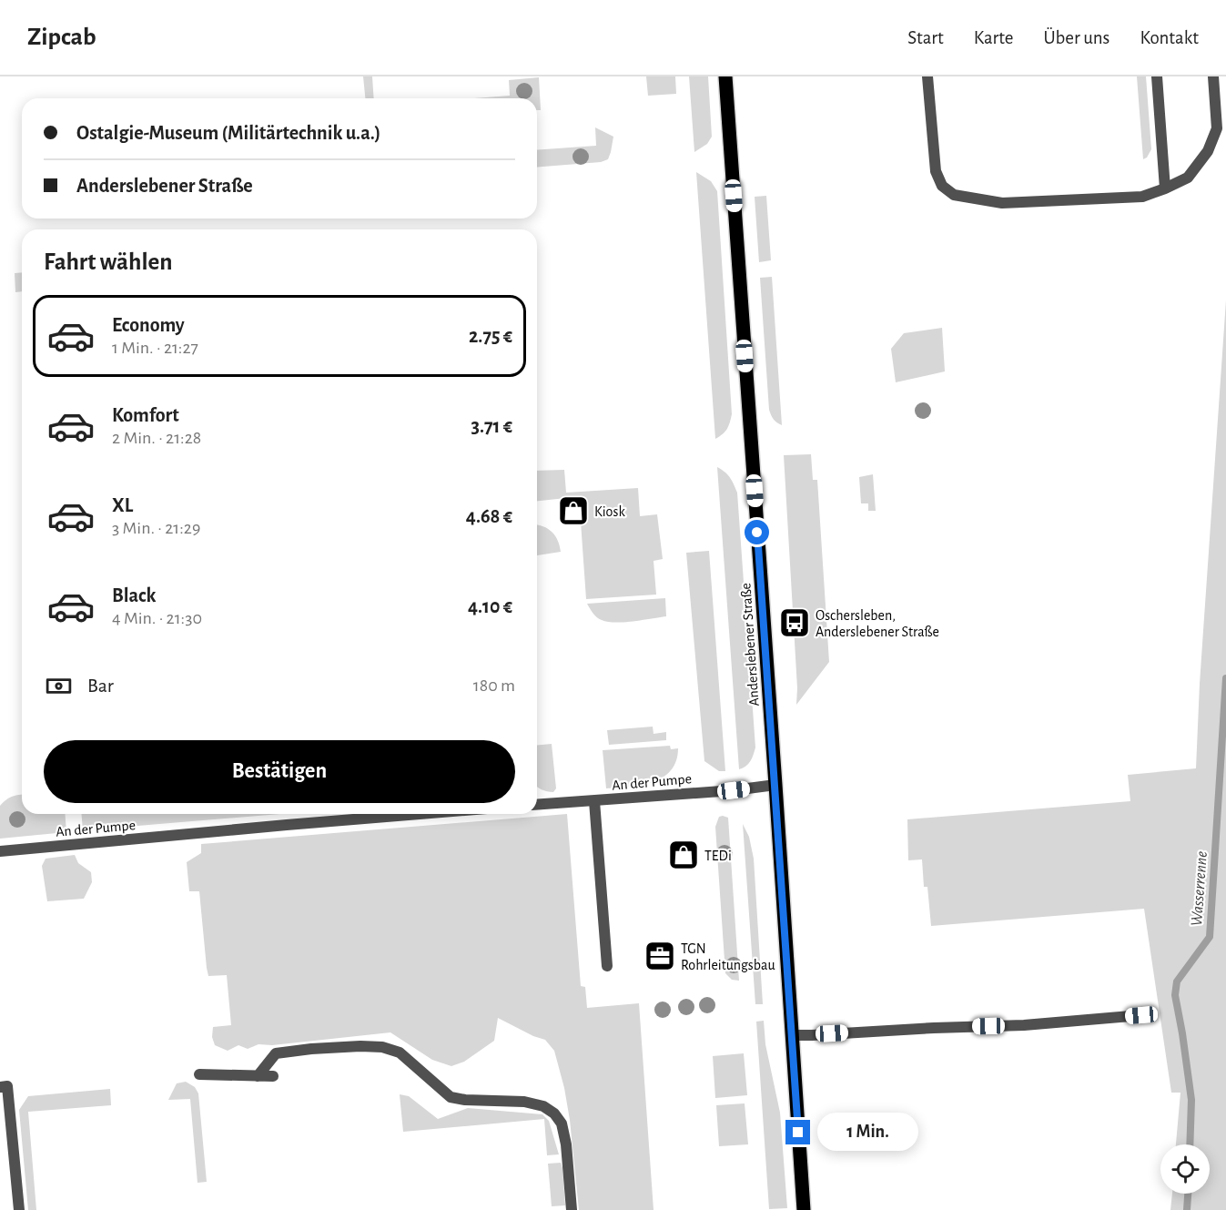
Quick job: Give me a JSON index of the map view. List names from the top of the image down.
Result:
{
  "streets": {
    "main road": ["Anderslebener Straße"],
    "street": ["An der Pumpe"]
  },
  "crossings": [
    ["Anderslebener Straße", "An der Pumpe"]
  ],
  "water": ["Wasserrenne"],
  "places": {
    "shop": ["Kiosk", "TEDi"],
    "bus stop": ["Oschersleben, Anderslebener Straße"],
    "office": ["TGN Rohrleitungsbau"]
  },
  "page": {
    "header": "Zipcab",
    "nav": [
      "Start",
      "Karte",
      "Über uns",
      "Kontakt"
    ],
    "banner": ["Ostalgie-Museum (Militärtechnik u.a.)", "Anderslebener Straße"],
    "heading": "Fahrt wählen",
    "list": [
      {
        "name": "Economy",
        "note": "1 Min. · 21:27",
        "value": "2.75 €"
      },
      {
        "name": "Komfort",
        "note": "2 Min. · 21:28",
        "value": "3.71 €"
      },
      {
        "name": "XL",
        "note": "3 Min. · 21:29",
        "value": "4.68 €"
      },
      {
        "name": "Black",
        "note": "4 Min. · 21:30",
        "value": "4.10 €"
      }
    ],
    "pay": ["Bar", "180 m"],
    "buttons": "Bestätigen",
    "bubble": "1 Min."
  }
}
